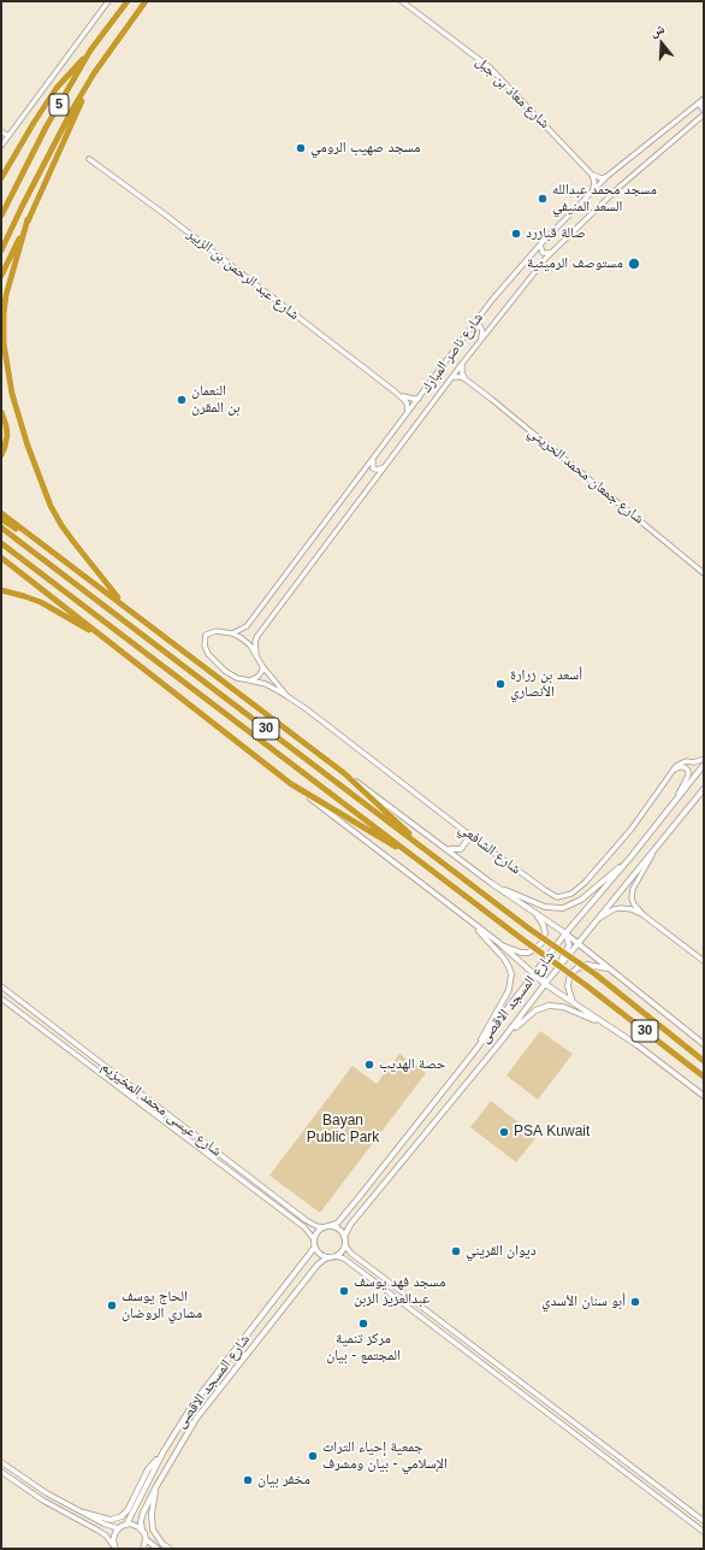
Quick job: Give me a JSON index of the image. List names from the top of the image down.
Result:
{
  "streets": {
    "highway": ["5", "30"],
    "main road": ["شارع المسجد الاقصى"],
    "street": [
      "شارع معاذ بن جبل",
      "شارع عبد الرحمن بن الزبير",
      "شارع ناصر المبارك",
      "شارع جمعان محمد الحريتي",
      "شارع الشافعي",
      "شارع عيسى محمد المخيزيم"
    ]
  },
  "crossings": [
    ["شارع عبد الرحمن بن الزبير", "شارع ناصر المبارك"],
    ["شارع ناصر المبارك", "شارع جمعان محمد الحريتي"],
    ["شارع ناصر المبارك", "شارع الشافعي"],
    ["شارع المسجد الاقصى", "شارع عيسى محمد المخيزيم"]
  ],
  "parks": ["Bayan Public Park"],
  "places": [
    "مسجد صهيب الرومي",
    "مسجد محمد عبدالله السعد المنيفي",
    "صالة قبازرد",
    "مستوصف الرميثية",
    "النعمان بن المقرن",
    "أسعد بن زرارة الأنصاري",
    "حصة الهديب",
    "PSA Kuwait",
    "ديوان القريني",
    "مسجد فهد يوسف عبدالعزيز الزبن",
    "أبو سنان الأسدي",
    "الحاج يوسف مشاري الروضان",
    "مركز تنمية المجتمع - بيان",
    "جمعية إحياء التراث الإسلامي - بيان ومشرف",
    "مخفر بيان"
  ],
  "north": "top"
}
